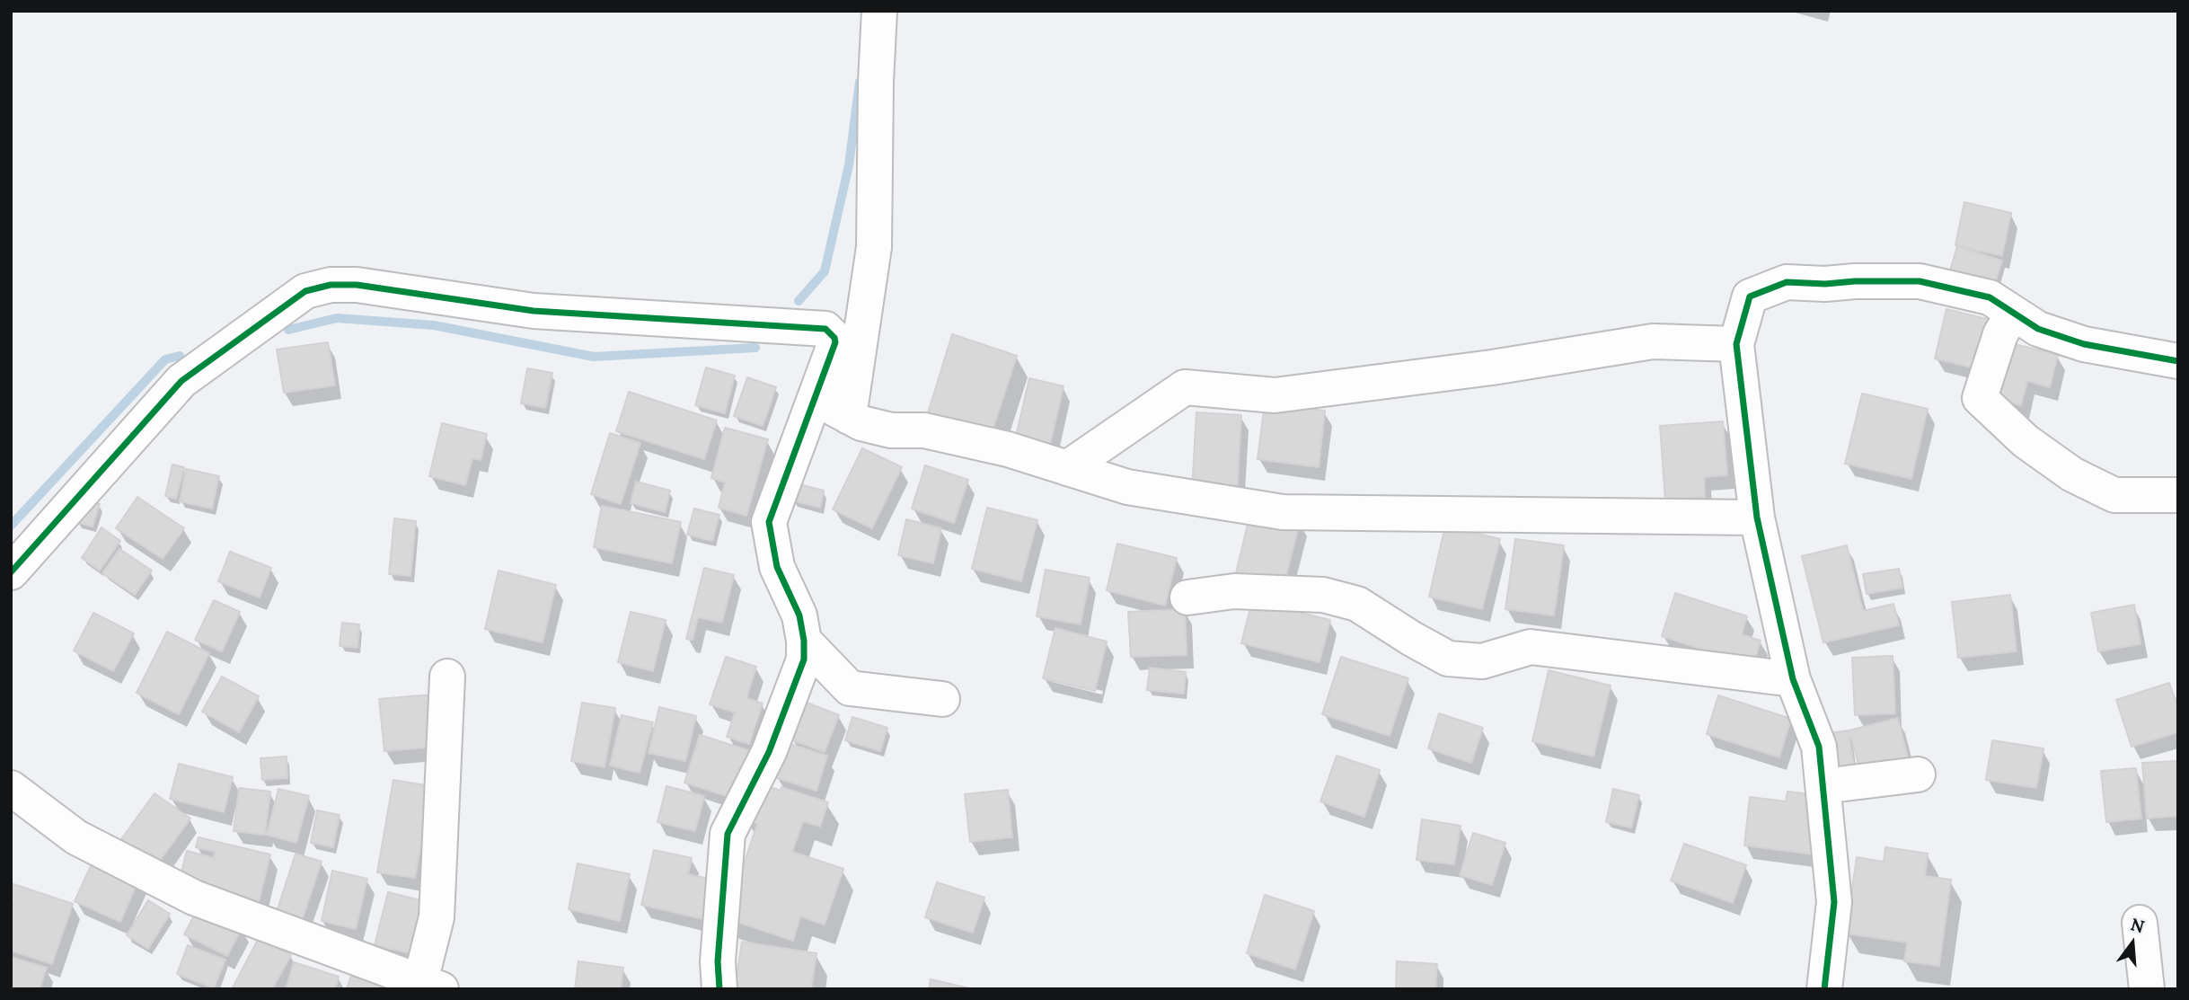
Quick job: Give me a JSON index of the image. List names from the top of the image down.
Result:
{
  "north": "top"
}
